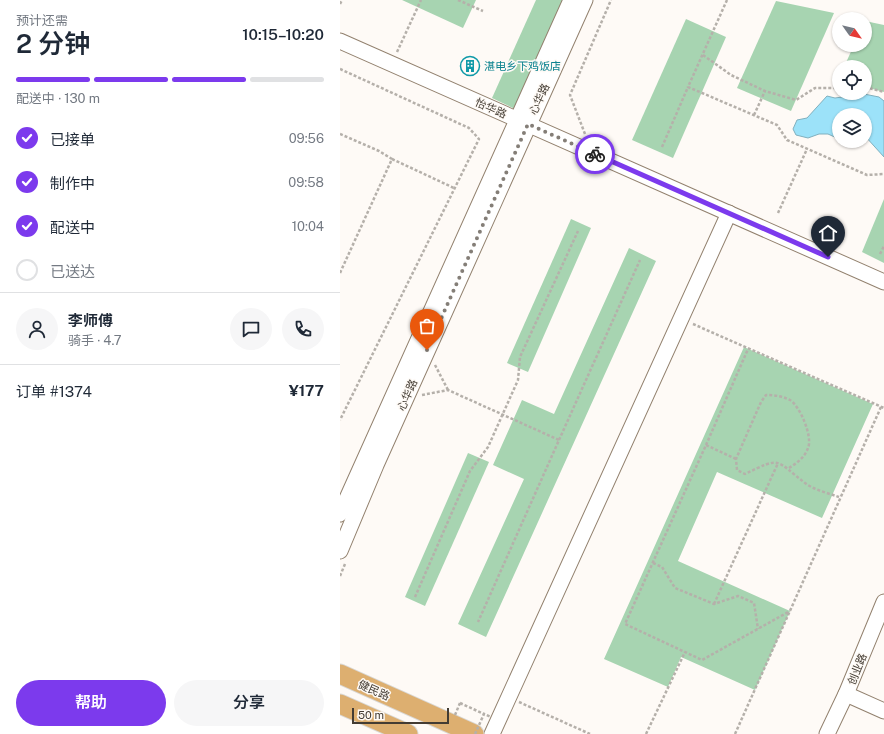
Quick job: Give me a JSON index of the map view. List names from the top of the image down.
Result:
{
  "streets": {
    "main road": ["健民路"],
    "street": ["心华路", "怡华路", "创业路"]
  },
  "crossings": [
    ["心华路", "怡华路"]
  ],
  "places": {
    "building": ["湛电乡下鸡饭店"]
  },
  "scale_bar": "50 m",
  "north": "bottom right",
  "page": {
    "heading": ["2 分钟", "预计还需", "10:15–10:20"],
    "panel": [
      "李师傅",
      "骑手 · 4.7",
      "订单 #1374",
      "¥177"
    ],
    "bar": "配送中 · 130 m",
    "list": [
      ["已接单", "09:56"],
      ["制作中", "09:58"],
      ["配送中", "10:04"],
      "已送达"
    ],
    "buttons": ["帮助", "分享"],
    "scale": "50 m"
  }
}
